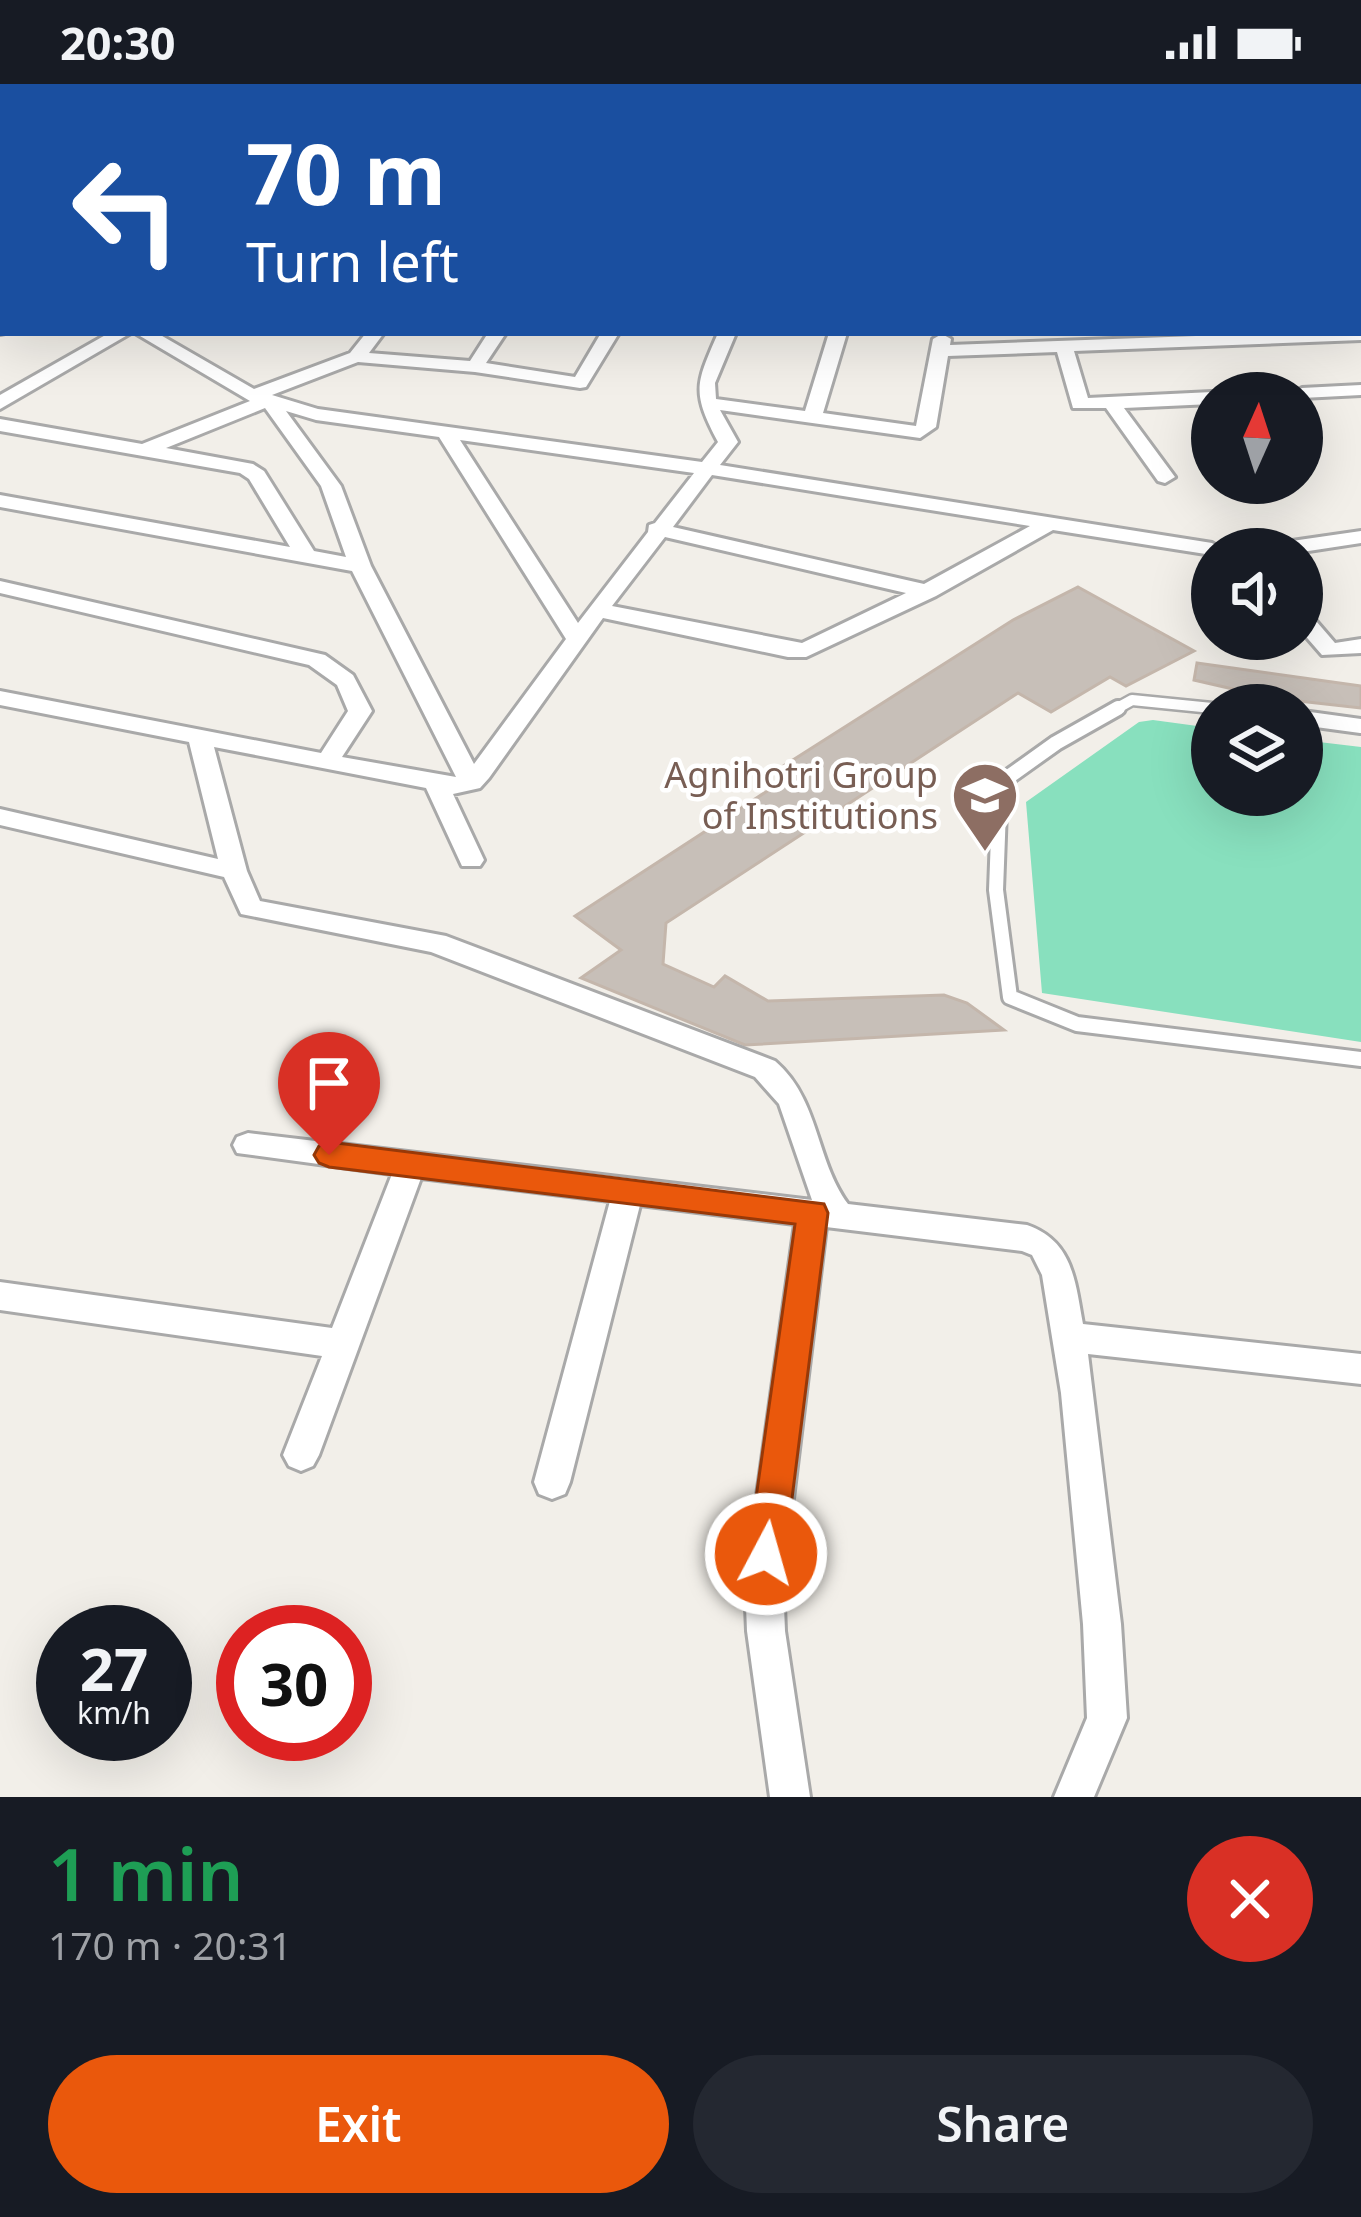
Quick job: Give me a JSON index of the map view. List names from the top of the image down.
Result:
{
  "places": {
    "school or university": ["Agnihotri Group of Institutions"]
  },
  "north": "top",
  "page": {
    "status": "20:30",
    "turn": ["70 m", "Turn left"],
    "speed": "27 km/h",
    "limit": "30",
    "heading": ["1 min", "170 m · 20:31"],
    "buttons": ["Exit", "Share"]
  }
}
